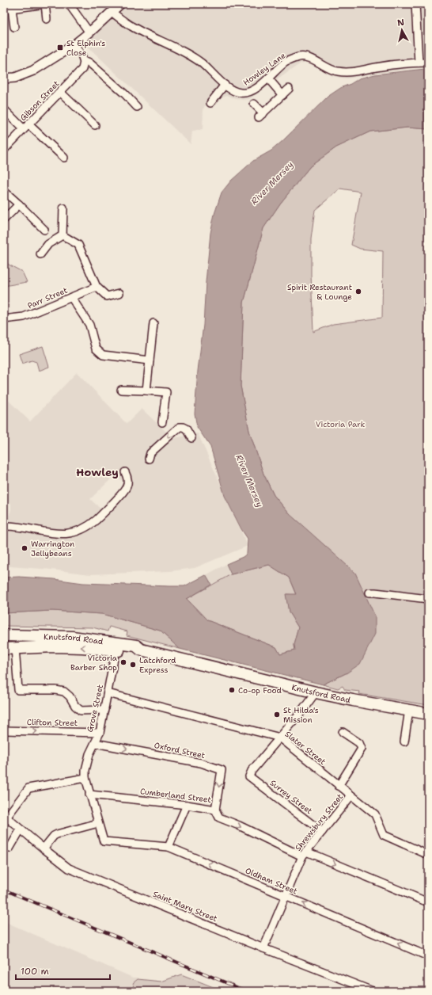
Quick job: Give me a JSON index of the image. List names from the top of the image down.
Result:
{
  "streets": {
    "highway": ["Knutsford Road"],
    "street": [
      "Howley Lane",
      "Gibson Street",
      "Parr Street",
      "Grove Street",
      "Clifton Street",
      "Slater Street",
      "Oxford Street",
      "Cumberland Street",
      "Surrey Street",
      "Shrewsbury Street",
      "Oldham Street",
      "Saint Mary Street"
    ]
  },
  "crossings": [
    ["Knutsford Road", "Grove Street"],
    ["Grove Street", "Clifton Street"],
    ["Grove Street", "Slater Street"],
    ["Grove Street", "Oxford Street"],
    ["Grove Street", "Cumberland Street"],
    ["Grove Street", "Oldham Street"],
    ["Slater Street", "Surrey Street"],
    ["Slater Street", "Shrewsbury Street"],
    ["Oxford Street", "Cumberland Street"],
    ["Cumberland Street", "Shrewsbury Street"],
    ["Surrey Street", "Shrewsbury Street"],
    ["Shrewsbury Street", "Oldham Street"],
    ["Shrewsbury Street", "Saint Mary Street"]
  ],
  "one_way": [
    "Clifton Street",
    "Oxford Street",
    "Cumberland Street",
    "Oldham Street"
  ],
  "districts": ["Howley"],
  "water": ["River Mersey"],
  "parks": ["Victoria Park"],
  "places": {
    "transit": ["St Elphin's Close"],
    "other": [
      "Spirit Restaurant & Lounge",
      "Warrington Jellybeans",
      "Victoria Barber Shop",
      "Latchford Express",
      "Co-op Food",
      "St Hilda's Mission"
    ]
  },
  "scale_bar": "100 m",
  "north": "top"
}
